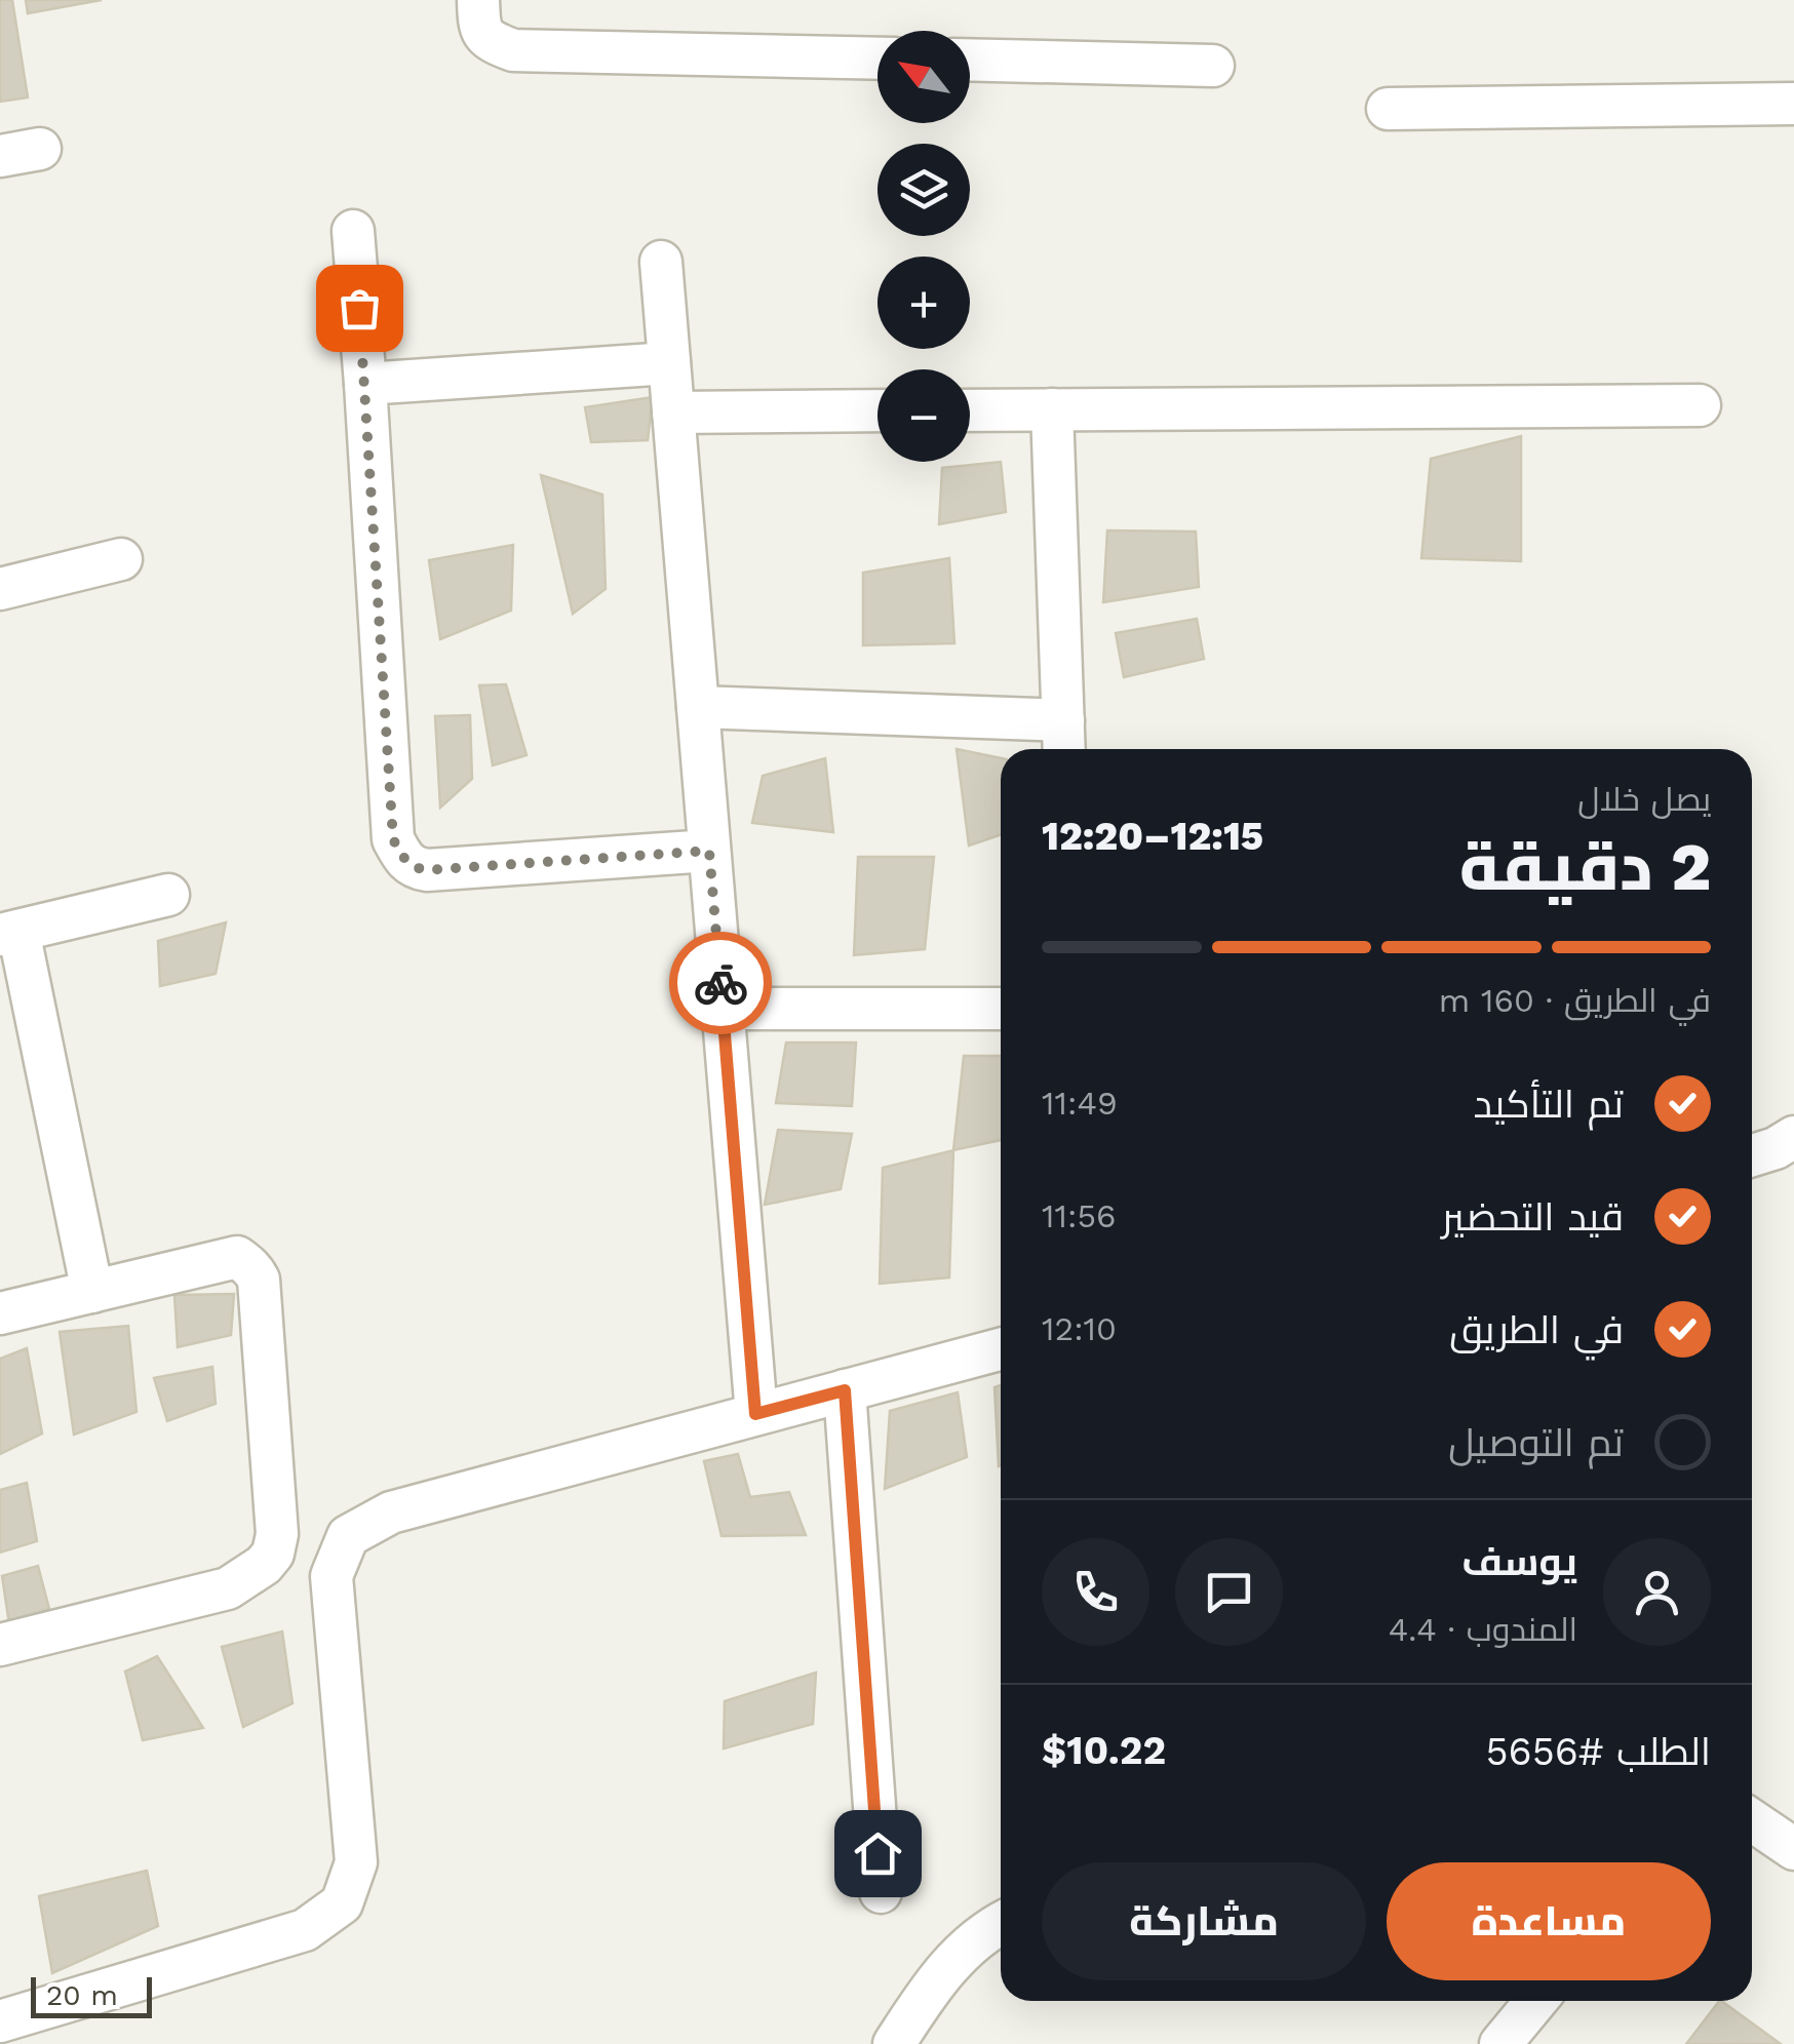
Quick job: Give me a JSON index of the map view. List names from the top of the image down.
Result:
{
  "scale_bar": "20 m",
  "north": "top left",
  "page": {
    "map_buttons": ["+", "−"],
    "heading": ["2 دقيقة", "يصل خلال", "12:15–12:20"],
    "panel": [
      "يوسف",
      "المندوب · 4.4",
      "الطلب #5656",
      "$10.22"
    ],
    "bar": "في الطريق · 160 m",
    "list": [
      ["تم التأكيد", "11:49"],
      ["قيد التحضير", "11:56"],
      ["في الطريق", "12:10"],
      "تم التوصيل"
    ],
    "buttons": ["مساعدة", "مشاركة"],
    "scale": "20 m"
  }
}
